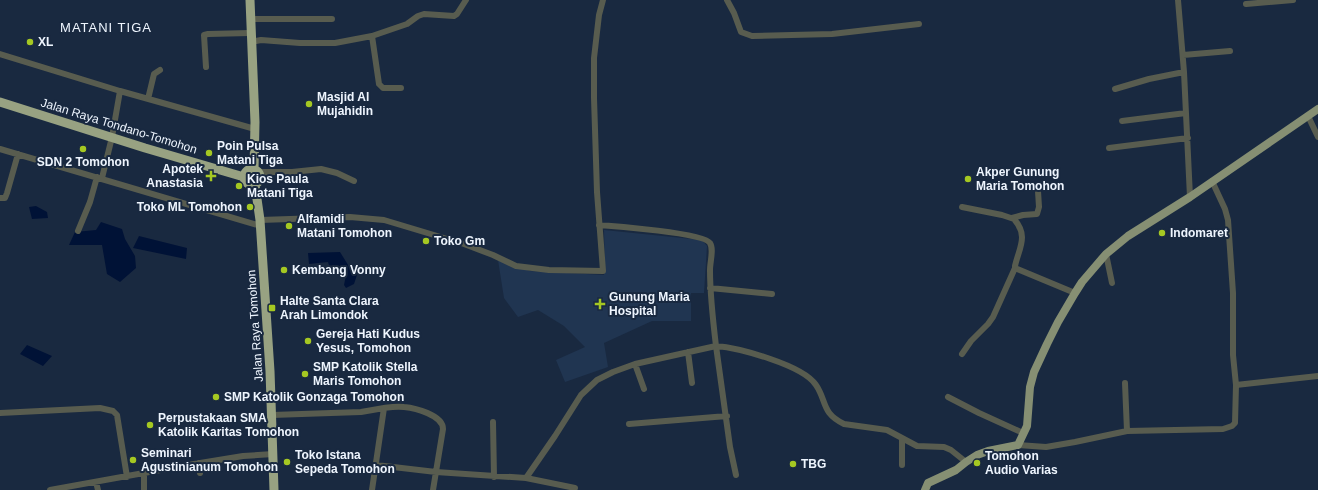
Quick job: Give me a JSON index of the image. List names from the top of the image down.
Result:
{
  "streets": {
    "highway": ["Jalan Raya Tondano-Tomohon", "Jalan Raya Tomohon"]
  },
  "crossings": [
    ["Jalan Raya Tondano-Tomohon", "Jalan Raya Tomohon"]
  ],
  "districts": ["MATANI TIGA"],
  "places": {
    "other": [
      "XL",
      "Masjid Al Mujahidin",
      "SDN 2 Tomohon",
      "Poin Pulsa Matani Tiga",
      "Akper Gunung Maria Tomohon",
      "Kios Paula Matani Tiga",
      "Toko ML Tomohon",
      "Alfamidi Matani Tomohon",
      "Indomaret",
      "Toko Gm",
      "Kembang Vonny",
      "Gereja Hati Kudus Yesus, Tomohon",
      "SMP Katolik Stella Maris Tomohon",
      "SMP Katolik Gonzaga Tomohon",
      "Perpustakaan SMA Katolik Karitas Tomohon",
      "Seminari Agustinianum Tomohon",
      "Toko Istana Sepeda Tomohon",
      "Tomohon Audio Varias",
      "TBG"
    ],
    "health": ["Apotek Anastasia", "Gunung Maria Hospital"],
    "transit": ["Halte Santa Clara Arah Limondok"]
  }
}
